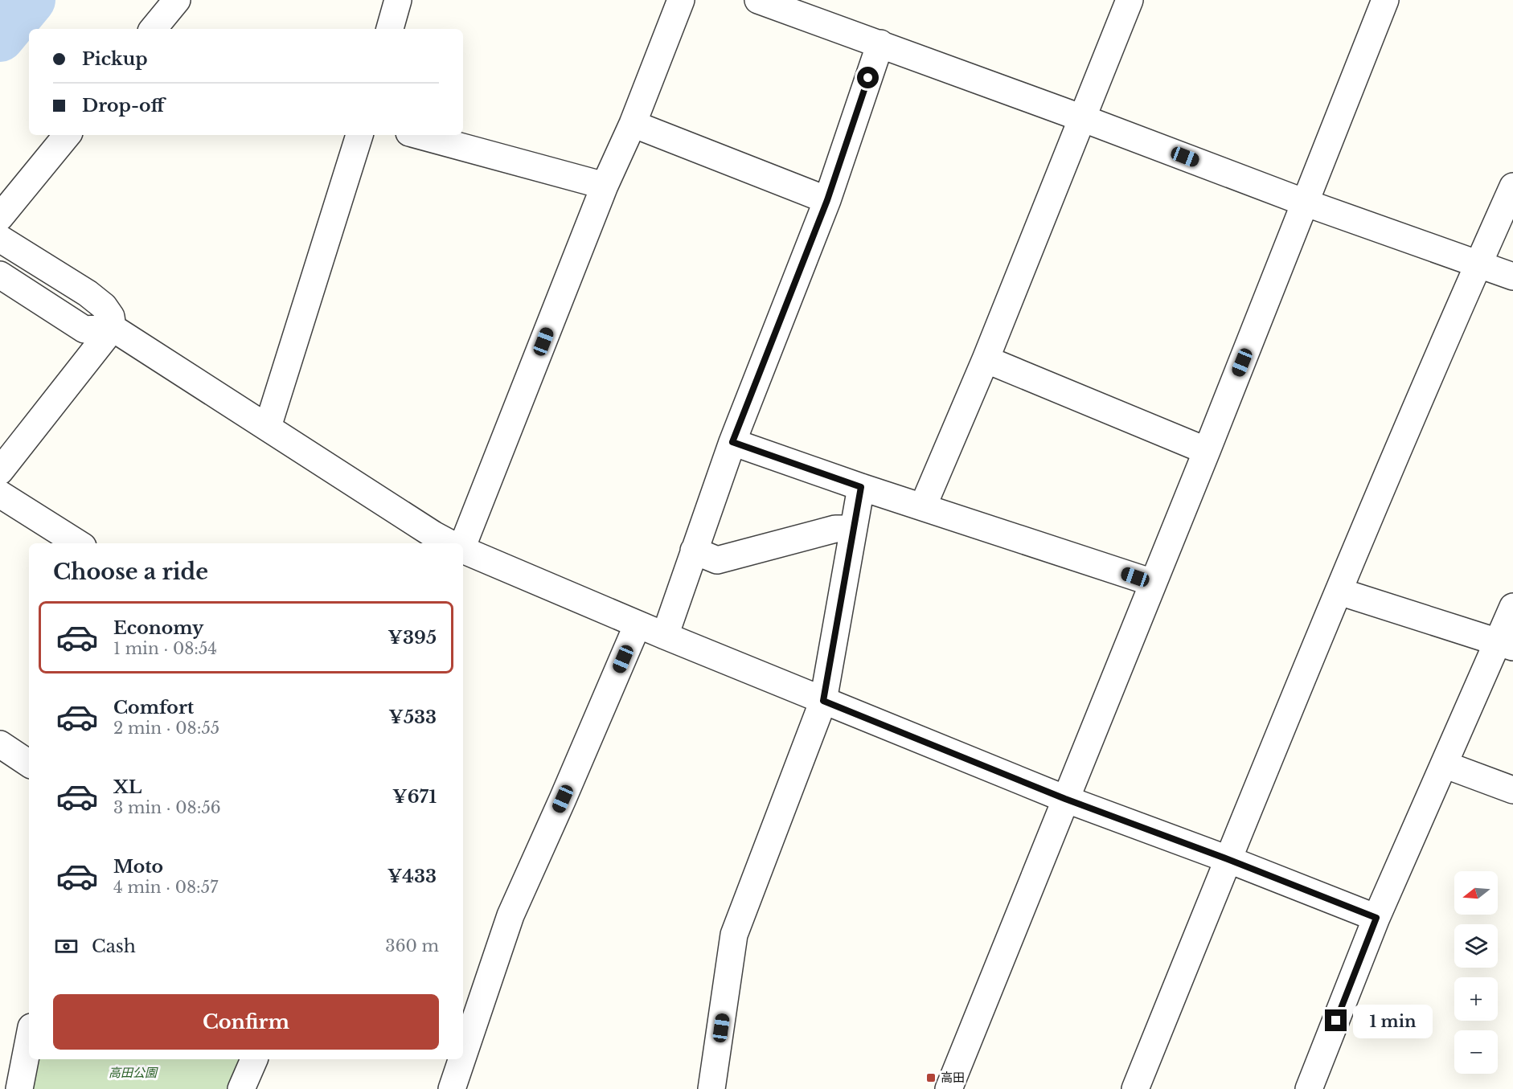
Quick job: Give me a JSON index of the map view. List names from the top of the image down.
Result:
{
  "parks": ["高田公園"],
  "places": {
    "transit": ["高田"]
  },
  "north": "left",
  "page": {
    "banner": ["Pickup", "Drop-off"],
    "heading": "Choose a ride",
    "list": [
      {
        "name": "Economy",
        "note": "1 min · 08:54",
        "value": "¥395"
      },
      {
        "name": "Comfort",
        "note": "2 min · 08:55",
        "value": "¥533"
      },
      {
        "name": "XL",
        "note": "3 min · 08:56",
        "value": "¥671"
      },
      {
        "name": "Moto",
        "note": "4 min · 08:57",
        "value": "¥433"
      }
    ],
    "map_buttons": ["+", "−"],
    "pay": ["Cash", "360 m"],
    "buttons": "Confirm",
    "bubble": "1 min"
  }
}
